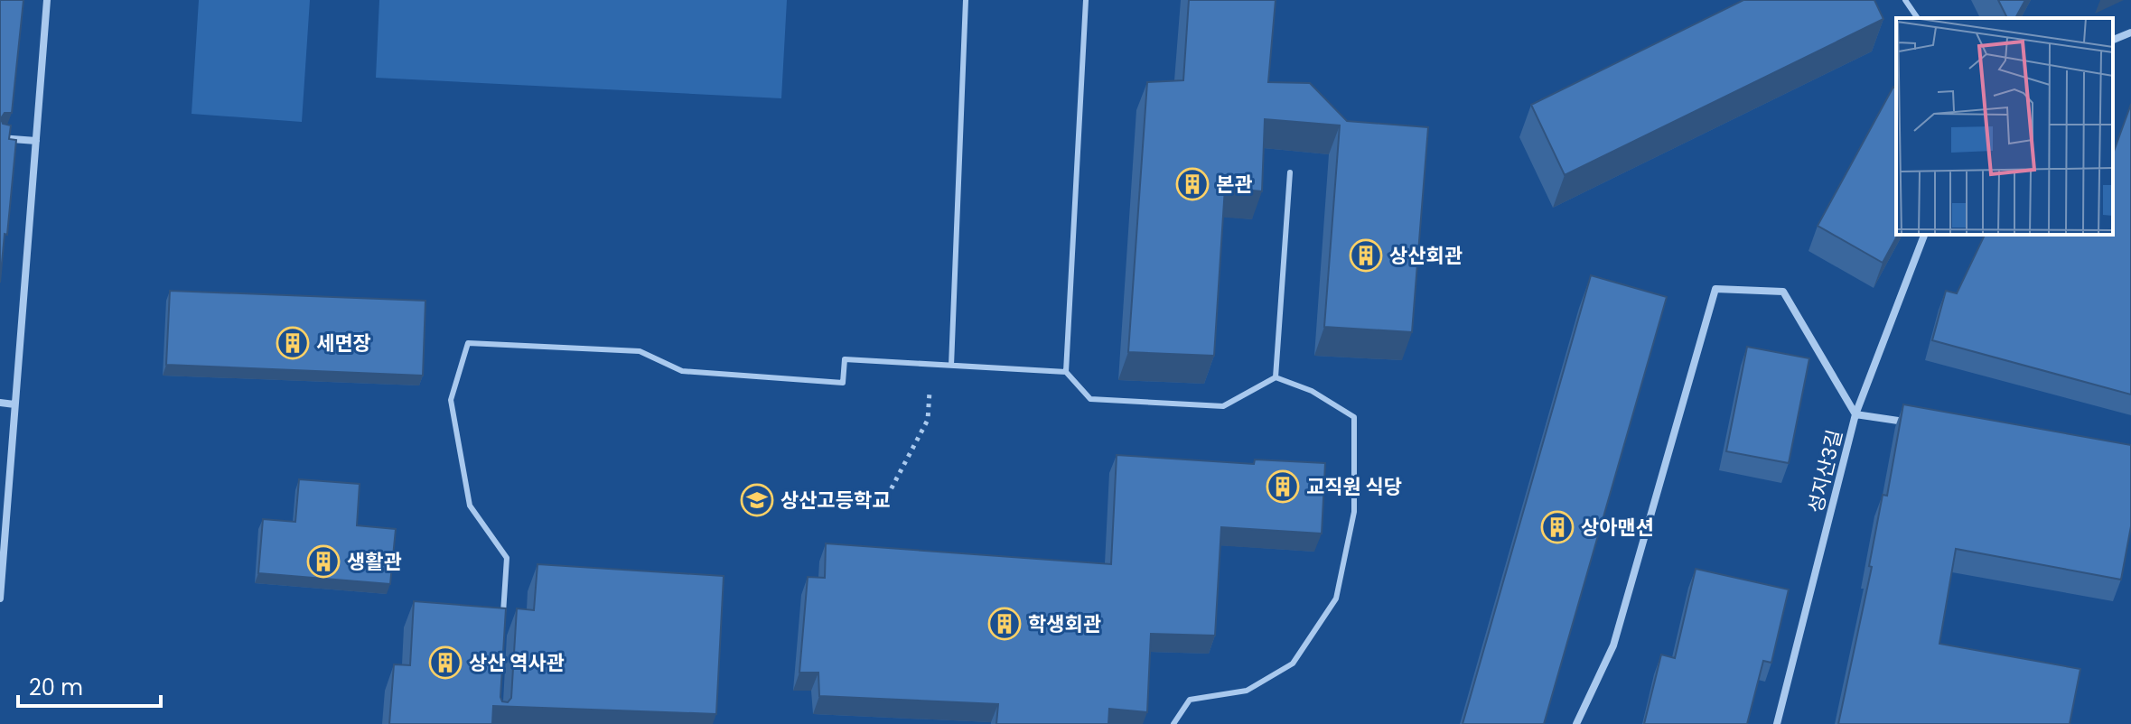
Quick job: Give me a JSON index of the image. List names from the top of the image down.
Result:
{
  "streets": {
    "street": ["성지산3길"]
  },
  "places": {
    "building": [
      "본관",
      "상산회관",
      "세면장",
      "교직원 식당",
      "상아맨션",
      "생활관",
      "학생회관",
      "상산 역사관"
    ],
    "school or university": ["상산고등학교"]
  },
  "scale_bar": "20 m"
}
